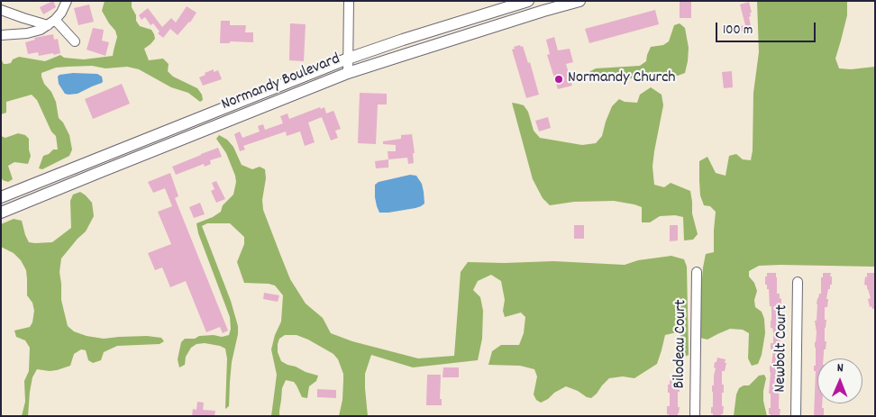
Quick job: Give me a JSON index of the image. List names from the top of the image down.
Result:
{
  "streets": {
    "main road": ["Normandy Boulevard"],
    "street": ["Bilodeau Court", "Newbolt Court"]
  },
  "places": ["Normandy Church"],
  "scale_bar": "100 m",
  "north": "top"
}
